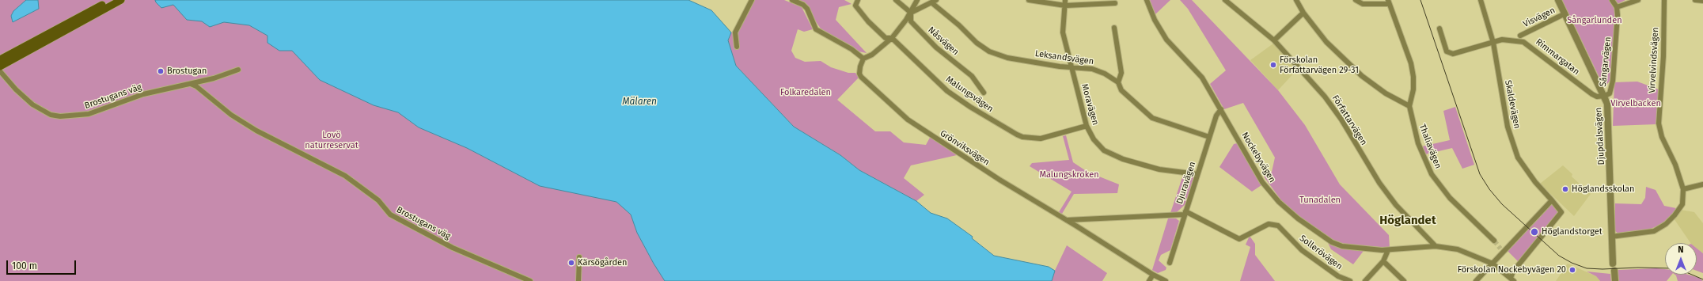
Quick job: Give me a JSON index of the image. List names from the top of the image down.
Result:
{
  "streets": {
    "street": [
      "Visvägen",
      "Nåsvägen",
      "Rimmargatan",
      "Leksandsvägen",
      "Virvelvindsvägen",
      "Sångarvägen",
      "Malungsvägen",
      "Brostugans väg",
      "Moravägen",
      "Skaldevägen",
      "Författarvägen",
      "Djupdalsvägen",
      "Thaliavägen",
      "Grönviksvägen",
      "Nockebyvägen",
      "Djuravägen",
      "Sollerövägen"
    ]
  },
  "crossings": [
    ["Visvägen", "Djupdalsvägen"],
    ["Rimmargatan", "Sångarvägen"],
    ["Rimmargatan", "Skaldevägen"],
    ["Rimmargatan", "Djupdalsvägen"],
    ["Leksandsvägen", "Moravägen"],
    ["Leksandsvägen", "Djuravägen"],
    ["Virvelvindsvägen", "Djupdalsvägen"],
    ["Sångarvägen", "Djupdalsvägen"],
    ["Malungsvägen", "Moravägen"],
    ["Moravägen", "Djuravägen"],
    ["Författarvägen", "Nockebyvägen"],
    ["Grönviksvägen", "Sollerövägen"],
    ["Nockebyvägen", "Djuravägen"],
    ["Djuravägen", "Sollerövägen"]
  ],
  "districts": ["Höglandet"],
  "water": ["Mälaren"],
  "parks": [
    "Sångarlunden",
    "Folkaredalen",
    "Virvelbacken",
    "Lovö naturreservat",
    "Malungskroken",
    "Tunadalen"
  ],
  "places": [
    "Förskolan Författarvägen 29-31",
    "Brostugan",
    "Höglandsskolan",
    "Höglandstorget",
    "Kärsögården",
    "Förskolan Nockebyvägen 20"
  ],
  "scale_bar": "100 m",
  "north": "top"
}
